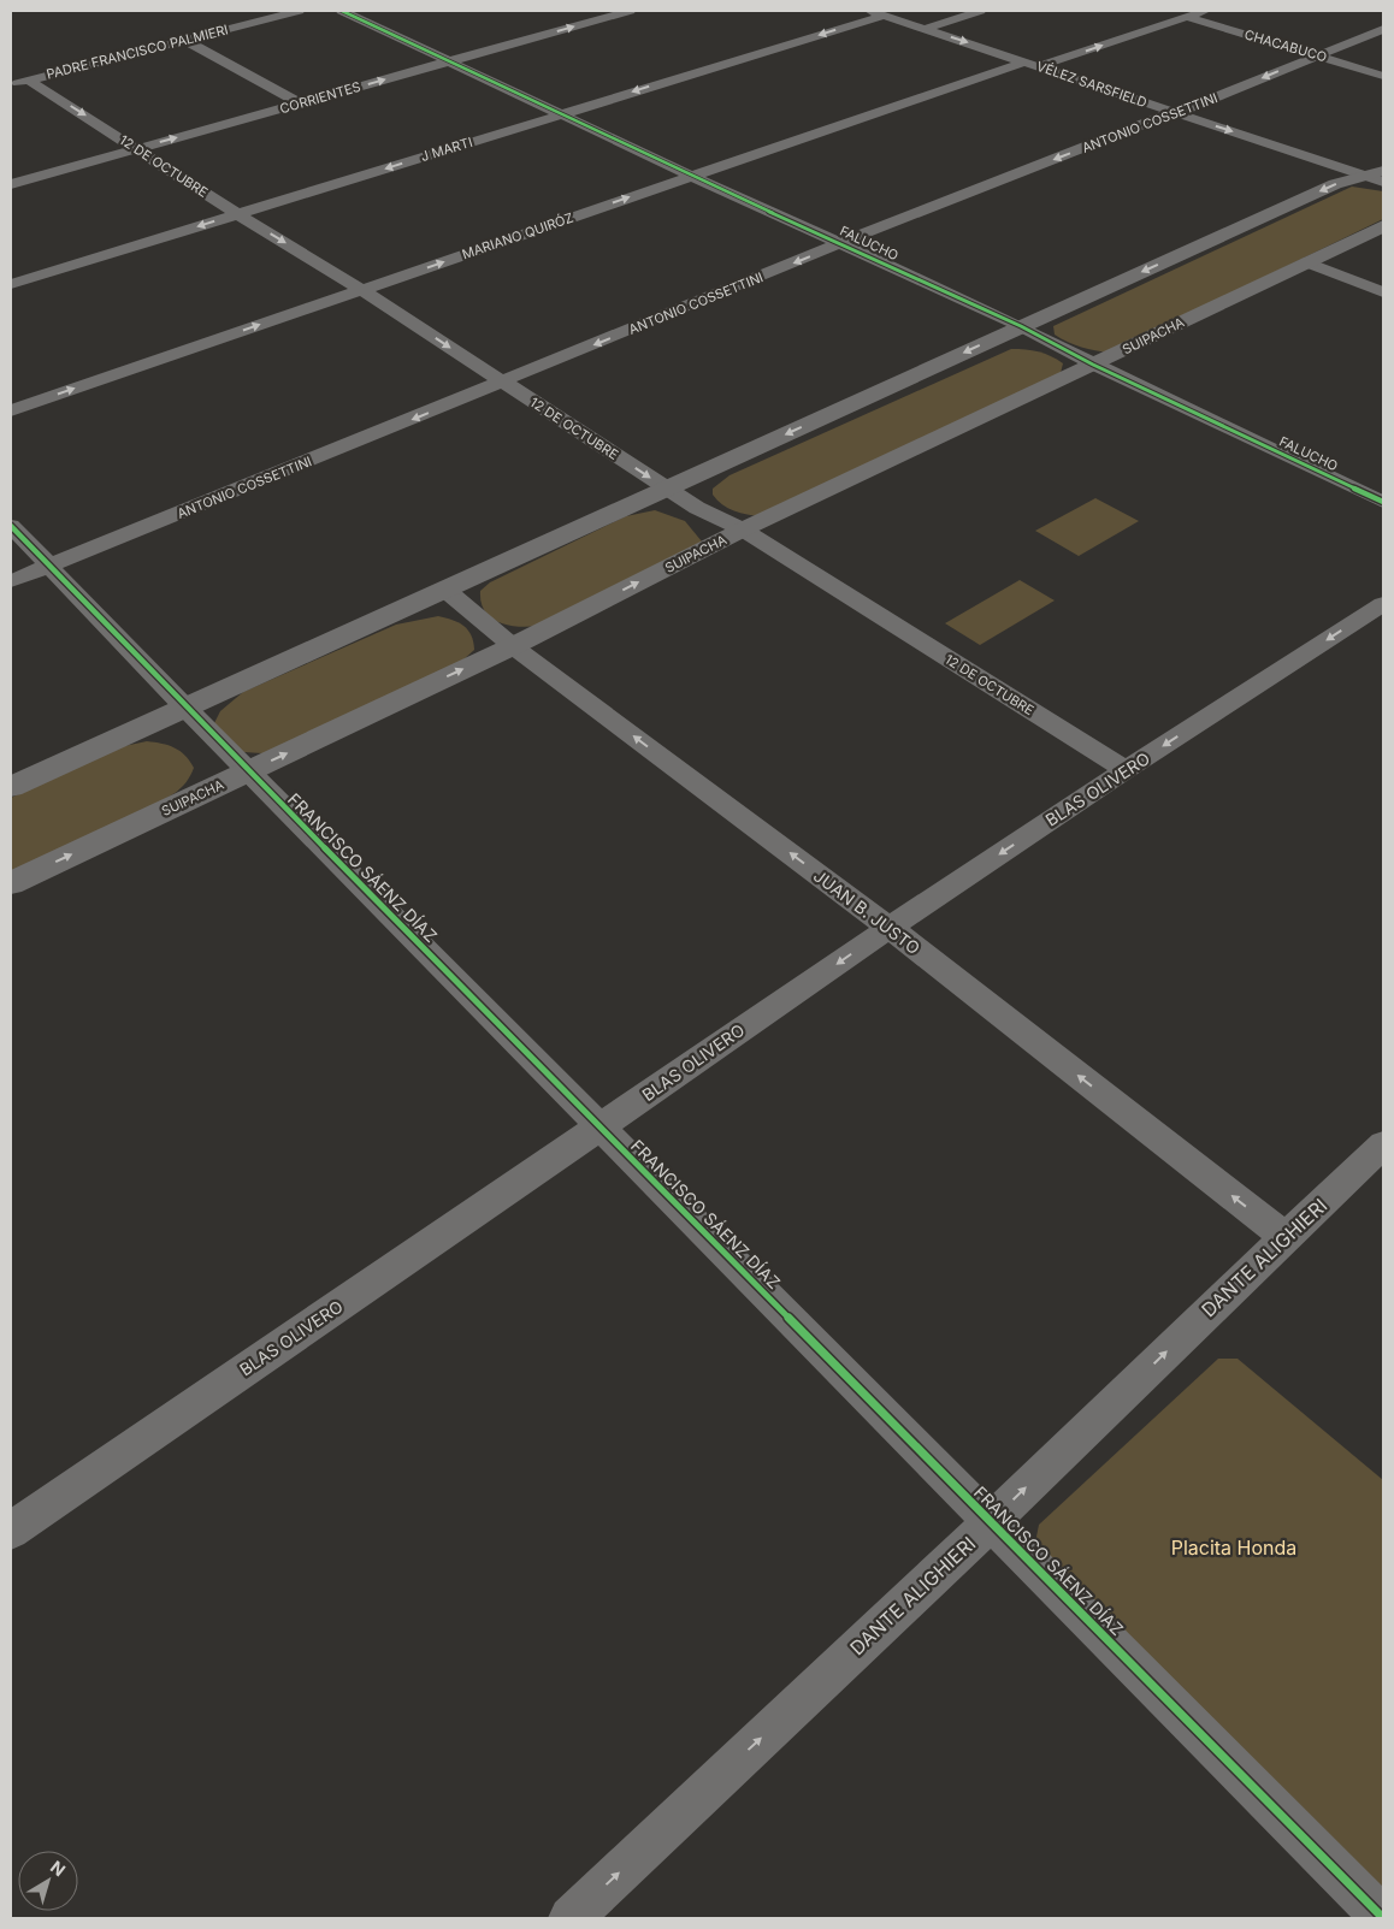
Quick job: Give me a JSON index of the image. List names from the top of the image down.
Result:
{
  "streets": {
    "street": [
      "CHACABUCO",
      "PADRE FRANCISCO PALMIERI",
      "VÉLEZ SARSFIELD",
      "CORRIENTES",
      "ANTONIO COSSETTINI",
      "J MARTI",
      "12 DE OCTUBRE",
      "MARIANO QUIRÓZ",
      "FALUCHO",
      "SUIPACHA",
      "BLAS OLIVERO",
      "FRANCISCO SÁENZ DÍAZ",
      "JUAN B. JUSTO",
      "DANTE ALIGHIERI"
    ]
  },
  "crossings": [
    ["CHACABUCO", "ANTONIO COSSETTINI"],
    ["CHACABUCO", "MARIANO QUIRÓZ"],
    ["PADRE FRANCISCO PALMIERI", "12 DE OCTUBRE"],
    ["VÉLEZ SARSFIELD", "ANTONIO COSSETTINI"],
    ["VÉLEZ SARSFIELD", "J MARTI"],
    ["VÉLEZ SARSFIELD", "MARIANO QUIRÓZ"],
    ["CORRIENTES", "12 DE OCTUBRE"],
    ["CORRIENTES", "FALUCHO"],
    ["ANTONIO COSSETTINI", "12 DE OCTUBRE"],
    ["ANTONIO COSSETTINI", "FALUCHO"],
    ["ANTONIO COSSETTINI", "FRANCISCO SÁENZ DÍAZ"],
    ["J MARTI", "12 DE OCTUBRE"],
    ["J MARTI", "FALUCHO"],
    ["12 DE OCTUBRE", "MARIANO QUIRÓZ"],
    ["12 DE OCTUBRE", "SUIPACHA"],
    ["12 DE OCTUBRE", "BLAS OLIVERO"],
    ["MARIANO QUIRÓZ", "FALUCHO"],
    ["FALUCHO", "SUIPACHA"],
    ["SUIPACHA", "FRANCISCO SÁENZ DÍAZ"],
    ["SUIPACHA", "JUAN B. JUSTO"],
    ["BLAS OLIVERO", "FRANCISCO SÁENZ DÍAZ"],
    ["BLAS OLIVERO", "JUAN B. JUSTO"],
    ["FRANCISCO SÁENZ DÍAZ", "DANTE ALIGHIERI"],
    ["JUAN B. JUSTO", "DANTE ALIGHIERI"]
  ],
  "one_way": [
    "VÉLEZ SARSFIELD",
    "CORRIENTES",
    "J MARTI",
    "12 DE OCTUBRE",
    "MARIANO QUIRÓZ",
    "BLAS OLIVERO",
    "JUAN B. JUSTO",
    "DANTE ALIGHIERI"
  ],
  "parks": ["Placita Honda"],
  "north": "top right"
}
